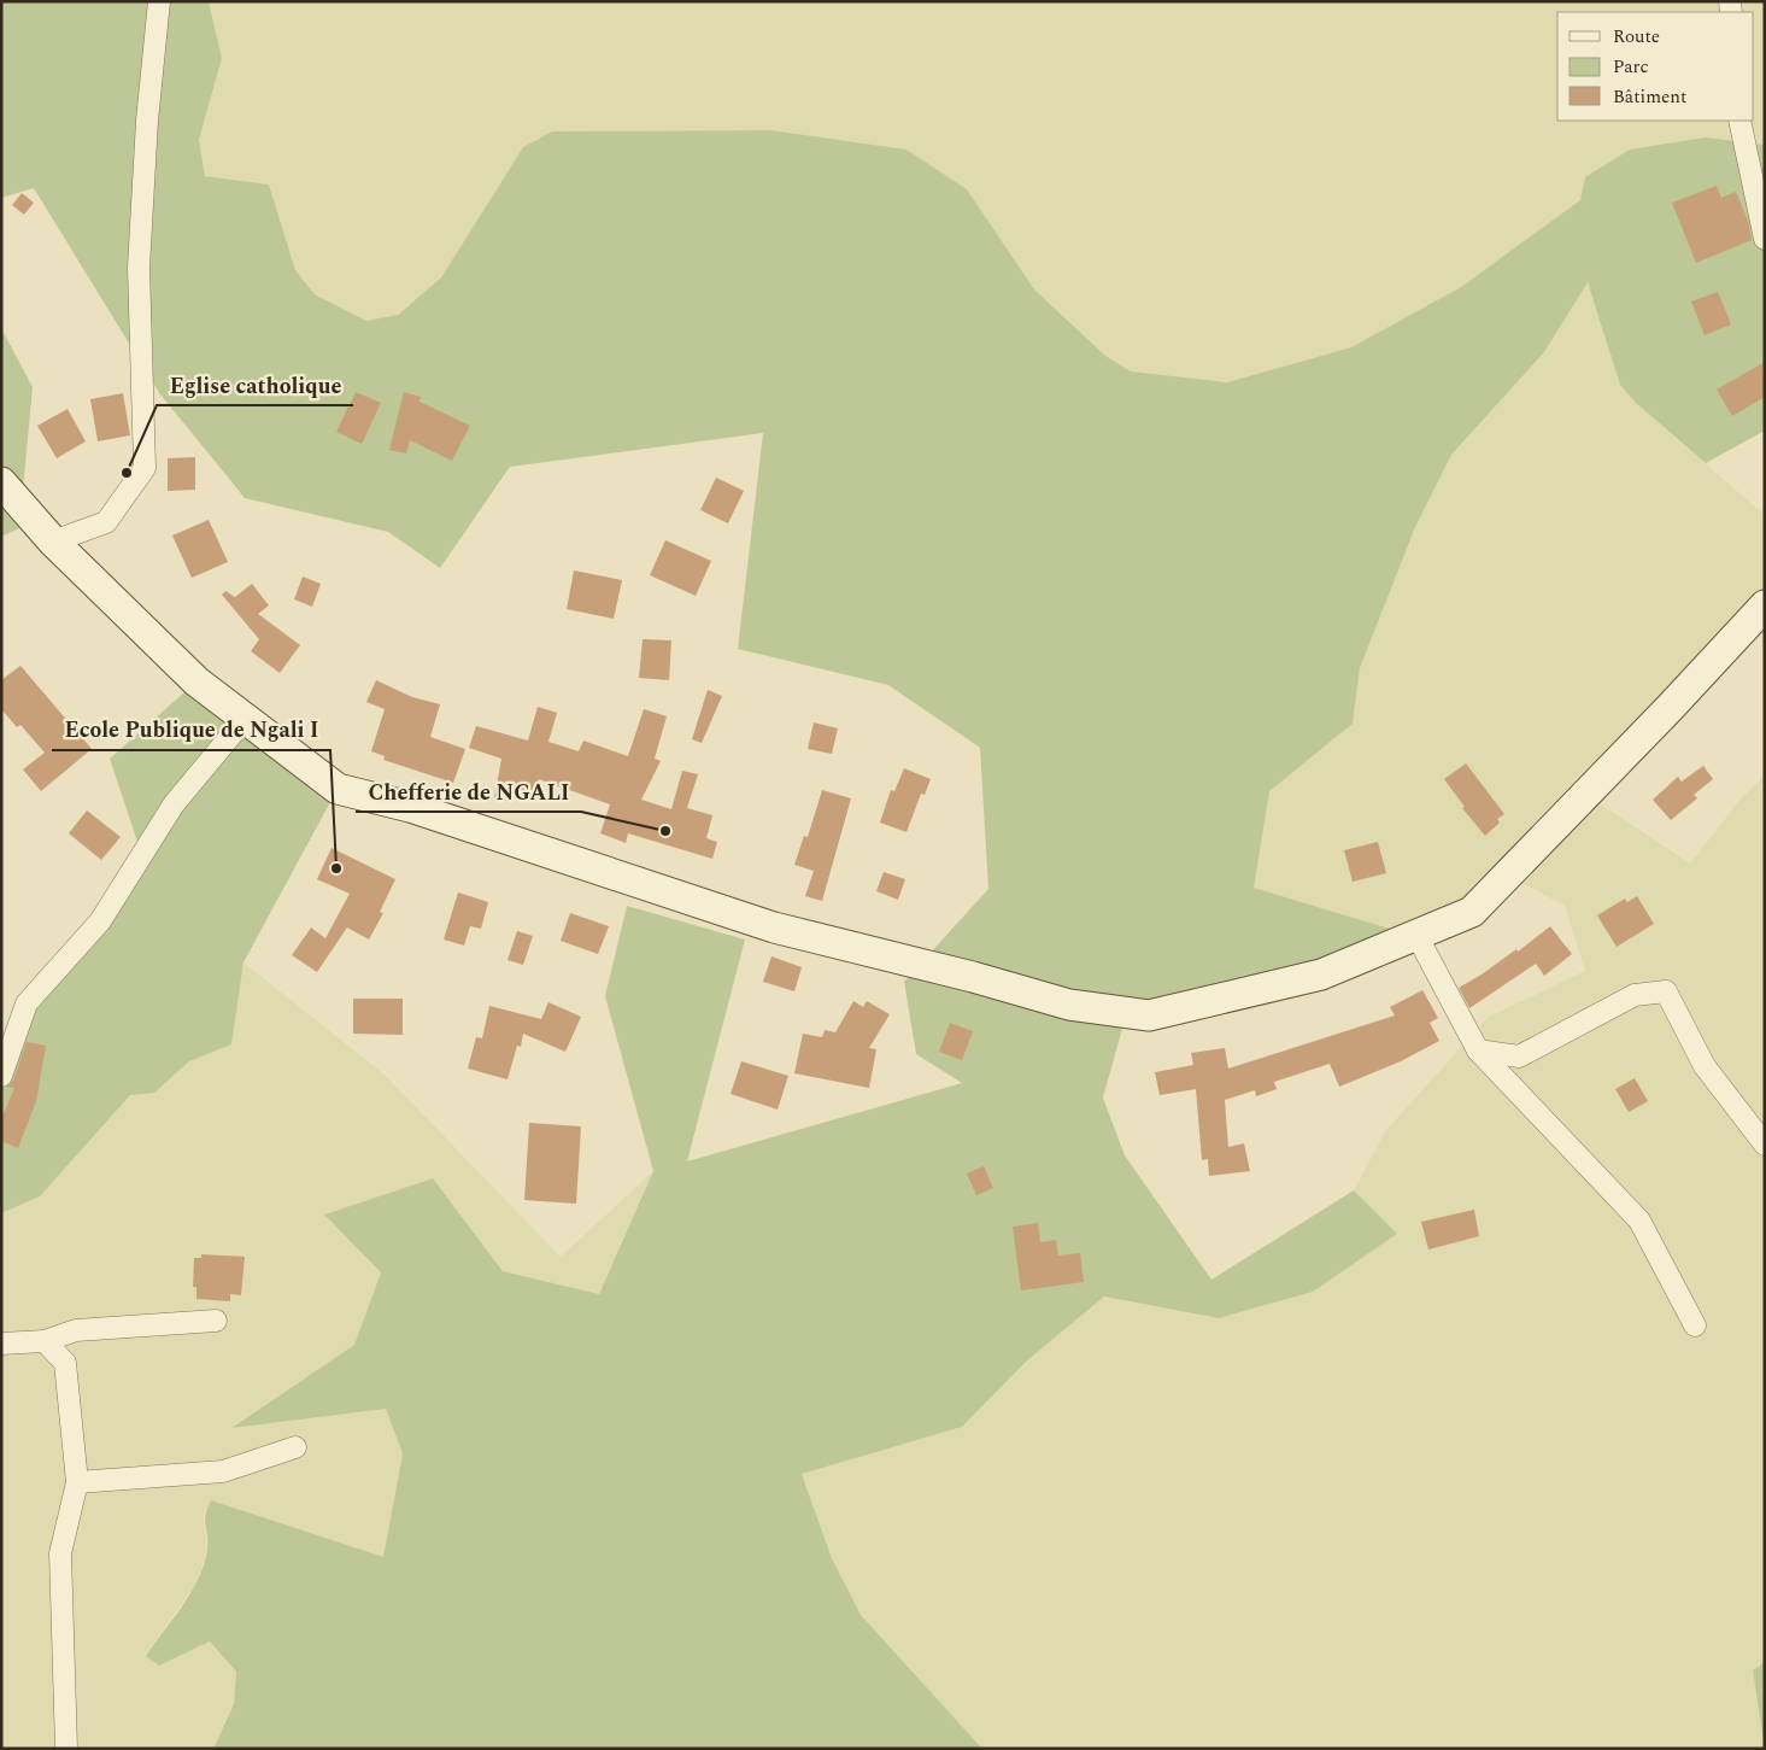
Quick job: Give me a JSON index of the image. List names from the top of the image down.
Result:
{
  "places": ["Eglise catholique", "Chefferie de NGALI", "Ecole Publique de Ngali I"],
  "legend": ["Route", "Parc", "Bâtiment"]
}
